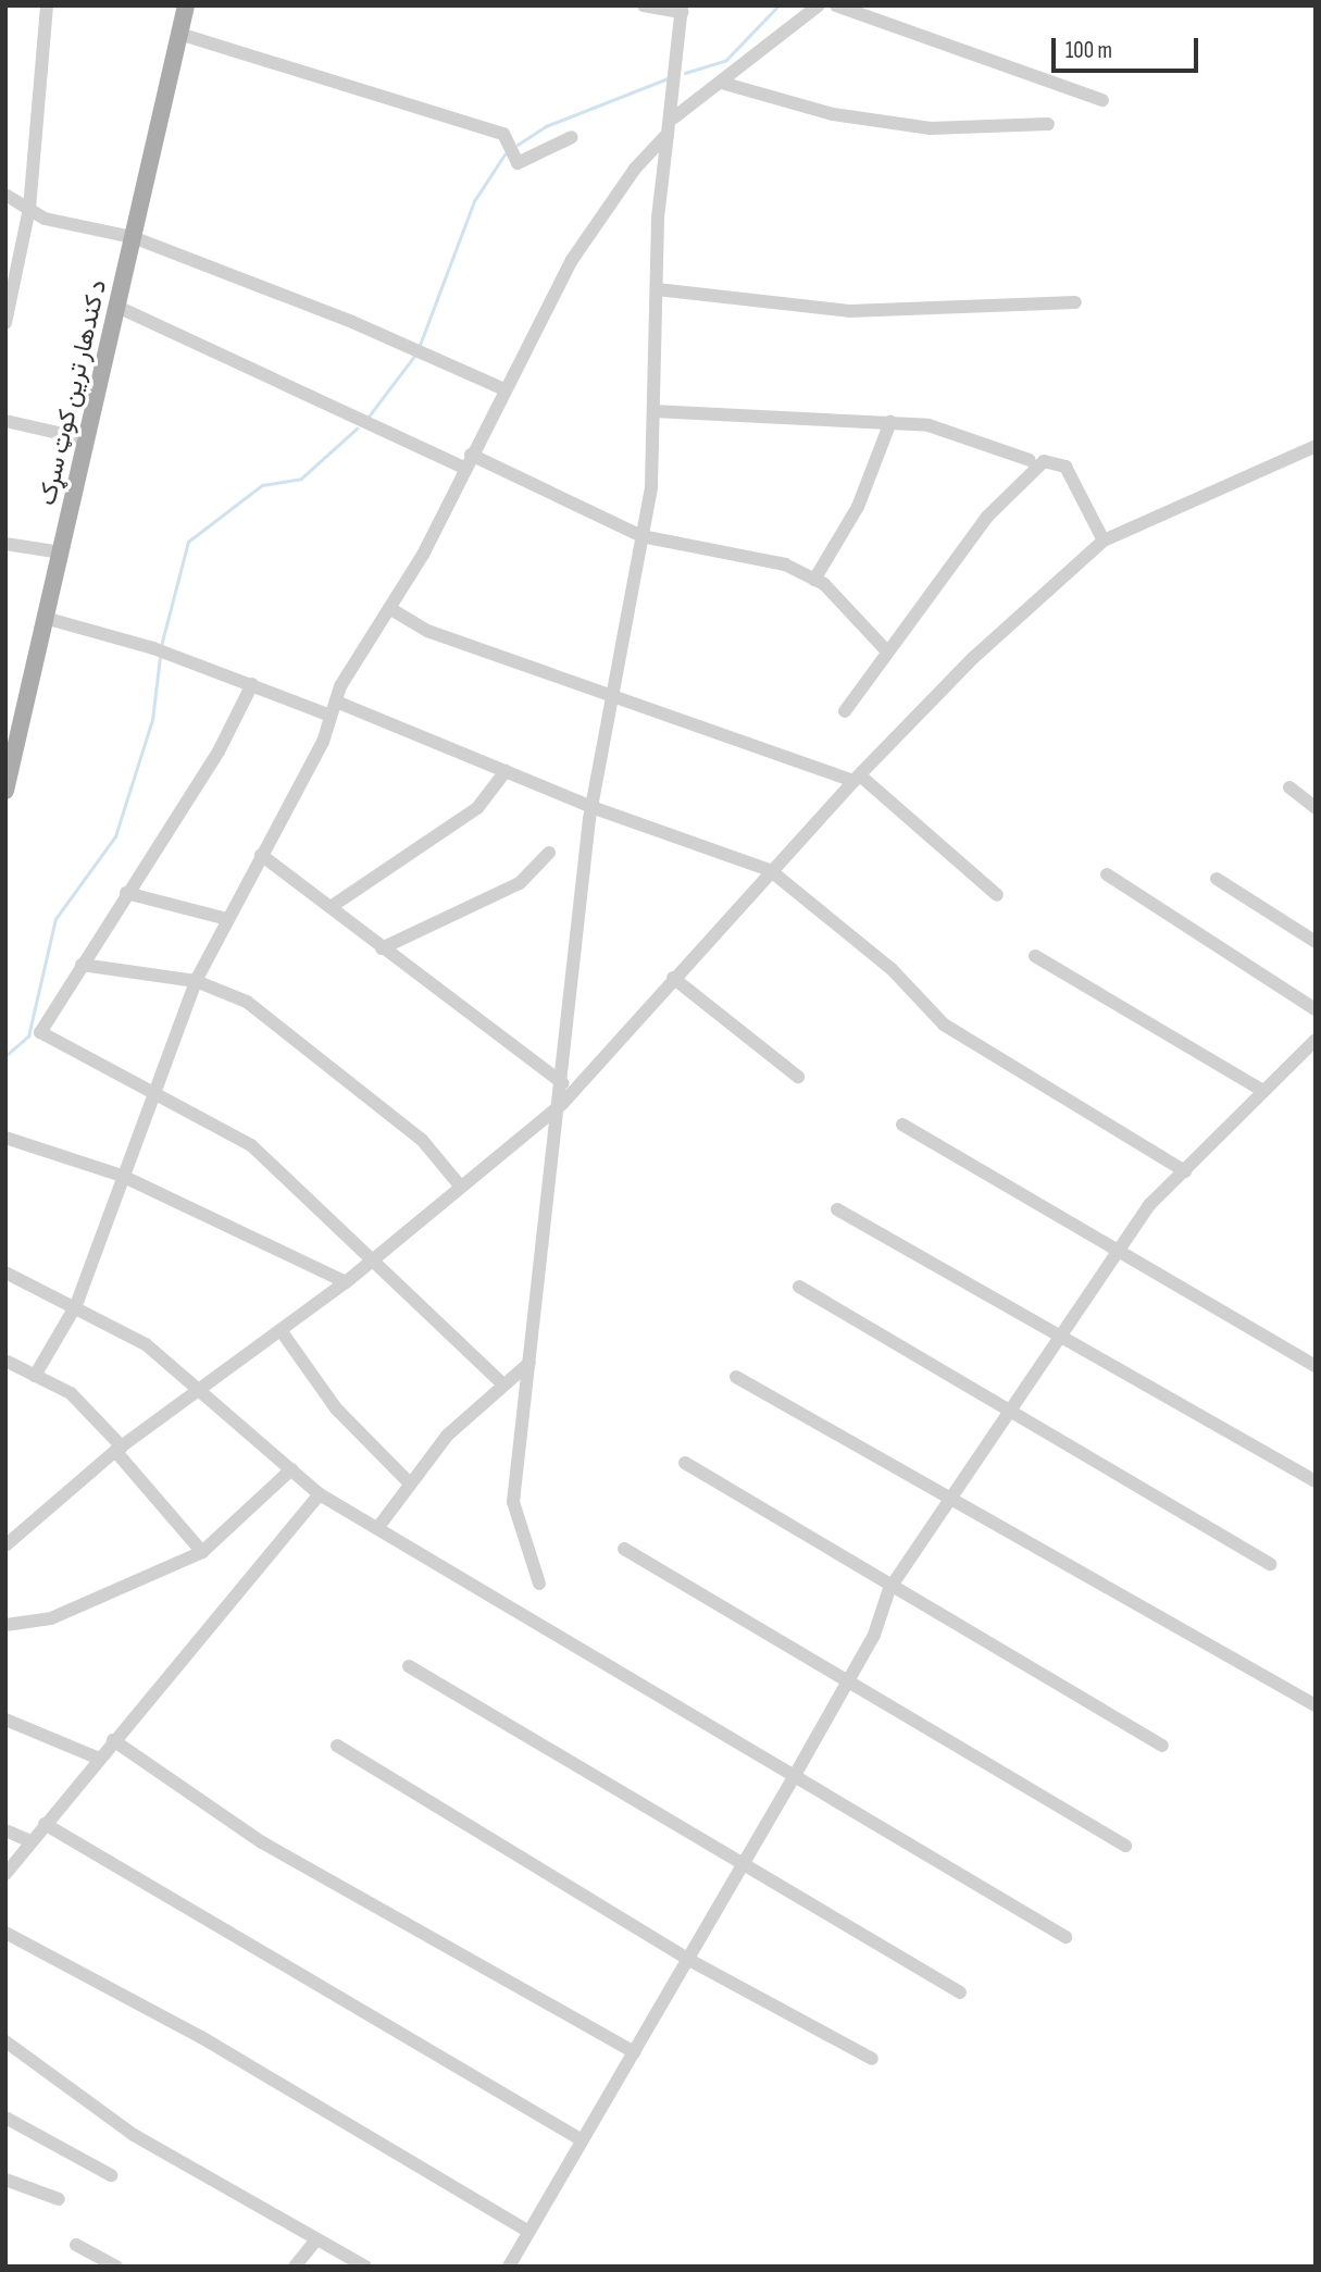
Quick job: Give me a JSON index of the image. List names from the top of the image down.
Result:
{
  "streets": {
    "main road": ["د کندهار ترين کوټ سړک"]
  },
  "scale_bar": "100 m"
}
